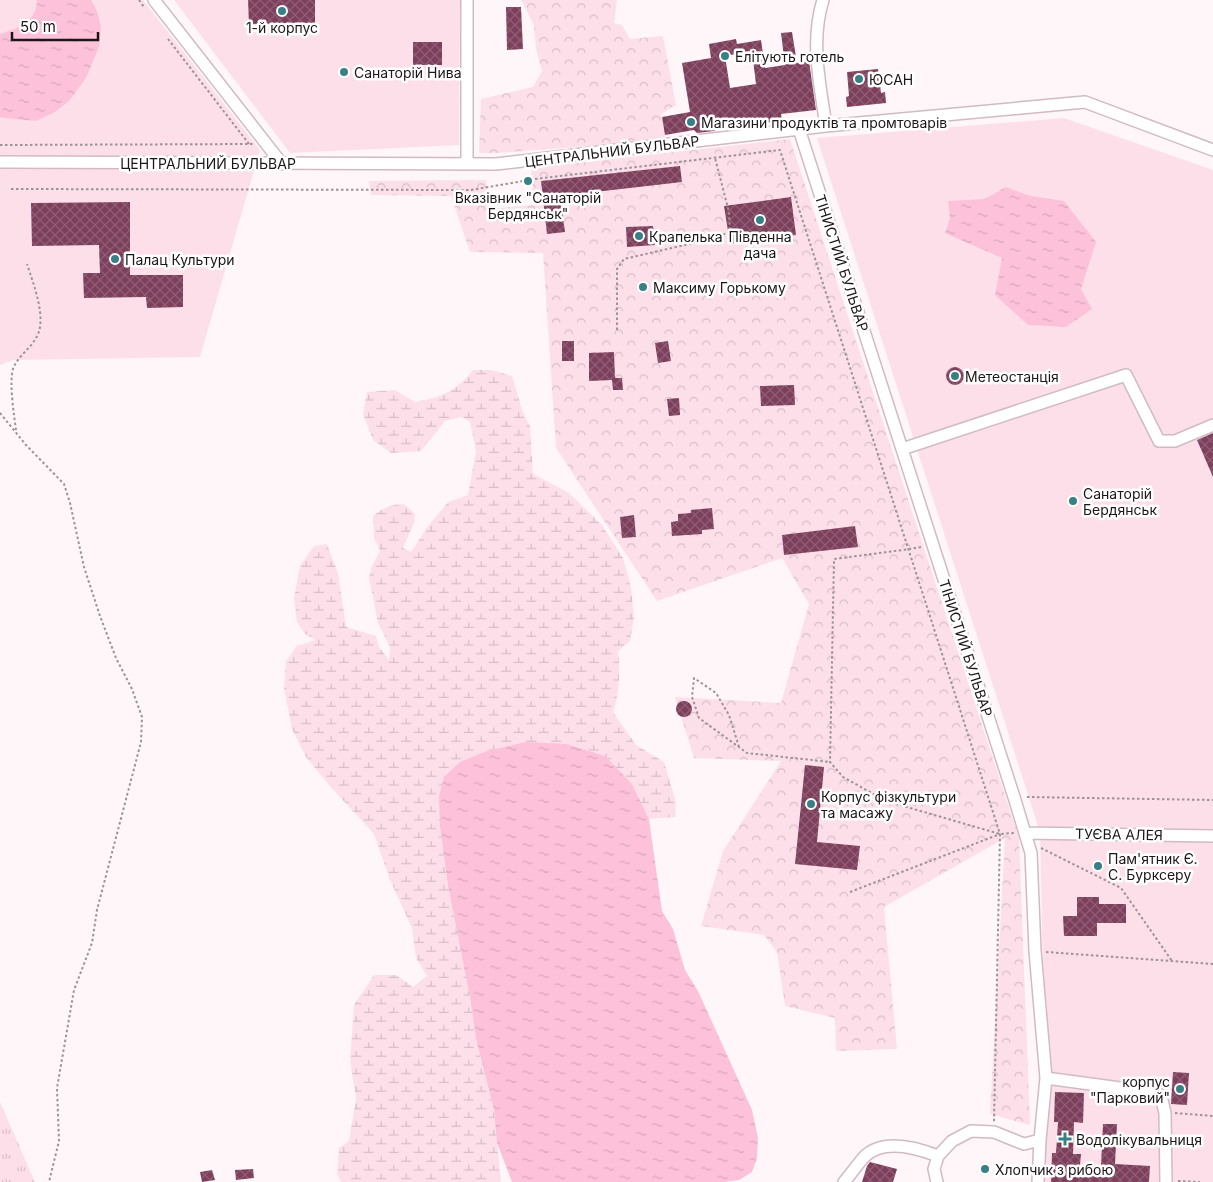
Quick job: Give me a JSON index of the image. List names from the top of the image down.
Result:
{
  "streets": {
    "street": ["ЦЕНТРАЛЬНИЙ БУЛЬВАР", "ТІНИСТИЙ БУЛЬВАР", "ТУЄВА АЛЕЯ"]
  },
  "crossings": [
    ["ЦЕНТРАЛЬНИЙ БУЛЬВАР", "ТІНИСТИЙ БУЛЬВАР"],
    ["ТІНИСТИЙ БУЛЬВАР", "ТУЄВА АЛЕЯ"]
  ],
  "places": {
    "other": [
      "1-й корпус",
      "Елітують готель",
      "Санаторій Нива",
      "ЮСАН",
      "Магазини продуктів та промтоварів",
      "Вказівник \"Санаторій Бердянськ\"",
      "Південна дача",
      "Крапелька",
      "Палац Культури",
      "Максиму Горькому",
      "Метеостанція",
      "Санаторій Бердянськ",
      "Корпус фізкультури та масажу",
      "Пам'ятник Є. С. Бурксеру",
      "корпус \"Парковий\"",
      "Хлопчик з рибою"
    ],
    "health": ["Водолікувальниця"]
  },
  "scale_bar": "50 m"
}
